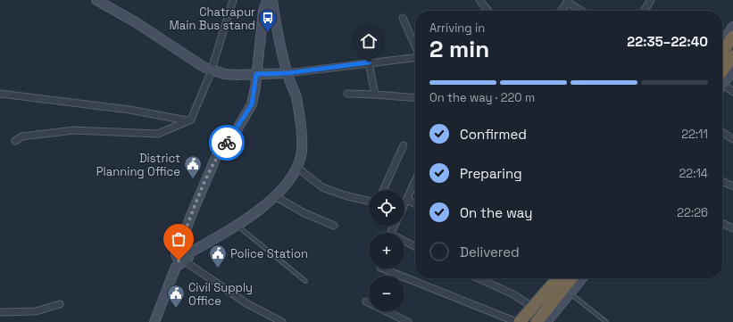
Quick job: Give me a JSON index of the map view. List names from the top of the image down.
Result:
{
  "places": {
    "bus stop": ["Chatrapur Main Bus stand"],
    "public building": ["District Planning Office", "Police Station", "Civil Supply Office"]
  },
  "page": {
    "heading": ["2 min", "Arriving in", "22:35–22:40"],
    "bar": "On the way · 220 m",
    "list": [
      ["Confirmed", "22:11"],
      ["Preparing", "22:14"],
      ["On the way", "22:26"],
      "Delivered"
    ],
    "map_buttons": ["+", "−"]
  }
}
